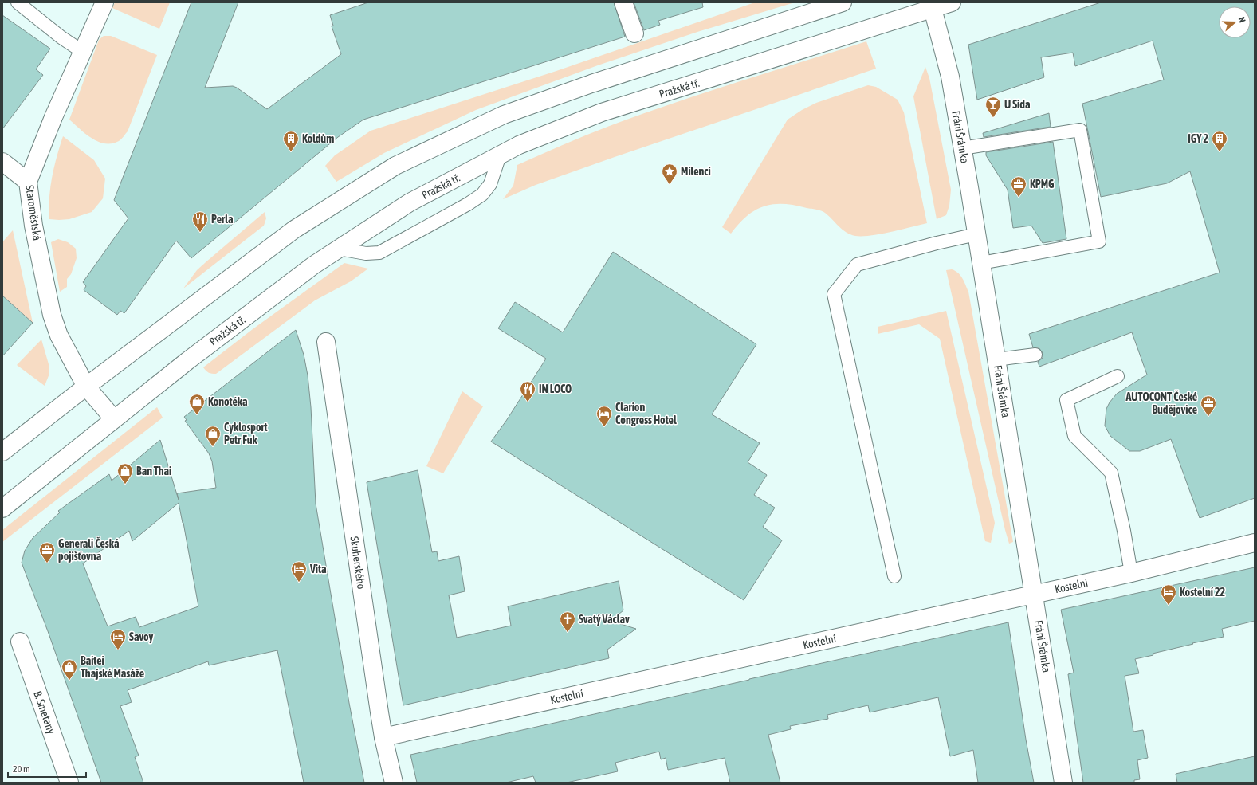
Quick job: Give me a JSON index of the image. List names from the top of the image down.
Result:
{
  "streets": {
    "street": [
      "Pražská tř.",
      "Fráni Šrámka",
      "Staroměstská",
      "Skuherského",
      "Kostelní",
      "B. Smetany"
    ]
  },
  "crossings": [
    ["Pražská tř.", "Fráni Šrámka"],
    ["Pražská tř.", "Staroměstská"],
    ["Fráni Šrámka", "Kostelní"],
    ["Skuherského", "Kostelní"]
  ],
  "places": {
    "bar": ["U Sida"],
    "building": ["Koldům", "IGY 2"],
    "place": ["Milenci"],
    "office": ["KPMG", "AUTOCONT České Budějovice", "Generali Česká pojišťovna"],
    "restaurant": ["Perla", "IN LOCO"],
    "shop": [
      "Konotéka",
      "Cyklosport Petr Fuk",
      "Ban Thai",
      "Baitei Thajské Masáže"
    ],
    "hotel": [
      "Clarion Congress Hotel",
      "Vita",
      "Kostelní 22",
      "Savoy"
    ],
    "church": ["Svatý Václav"]
  },
  "scale_bar": "20 m",
  "north": "right"
}
